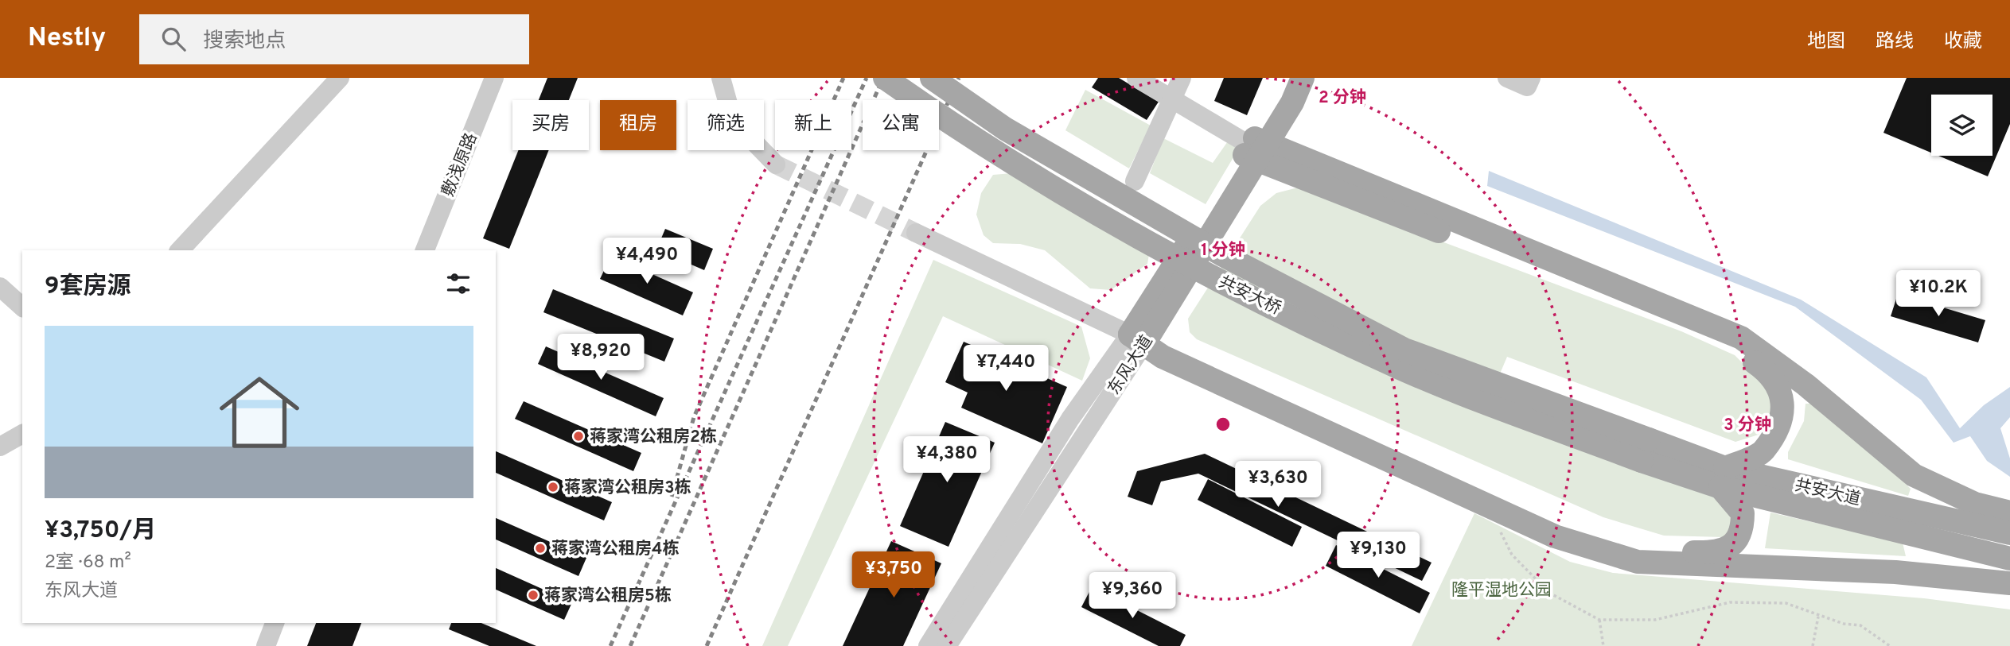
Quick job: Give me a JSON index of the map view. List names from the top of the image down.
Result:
{
  "streets": {
    "main road": ["共安大桥", "共安大道"],
    "street": ["敷浅原路", "东风大道"]
  },
  "parks": ["隆平湿地公园"],
  "places": [
    "蒋家湾公租房2栋",
    "蒋家湾公租房3栋",
    "蒋家湾公租房4栋",
    "蒋家湾公租房5栋"
  ],
  "page": {
    "header": "Nestly",
    "search": "搜索地点",
    "nav": ["地图", "路线", "收藏"],
    "chip": [
      "买房",
      "租房",
      "筛选",
      "新上",
      "公寓"
    ],
    "price": [
      "¥4,490",
      "¥10.2K",
      "¥8,920",
      "¥7,440",
      "¥4,380",
      "¥3,630",
      "¥9,130",
      "¥3,750",
      "¥9,360"
    ],
    "heading": "9套房源",
    "list": [
      {
        "name": "¥3,750/月",
        "note": "2室 · 68 m² · 东风大道"
      }
    ]
  },
  "rings": ["2 分钟", "1 分钟", "3 分钟"]
}
